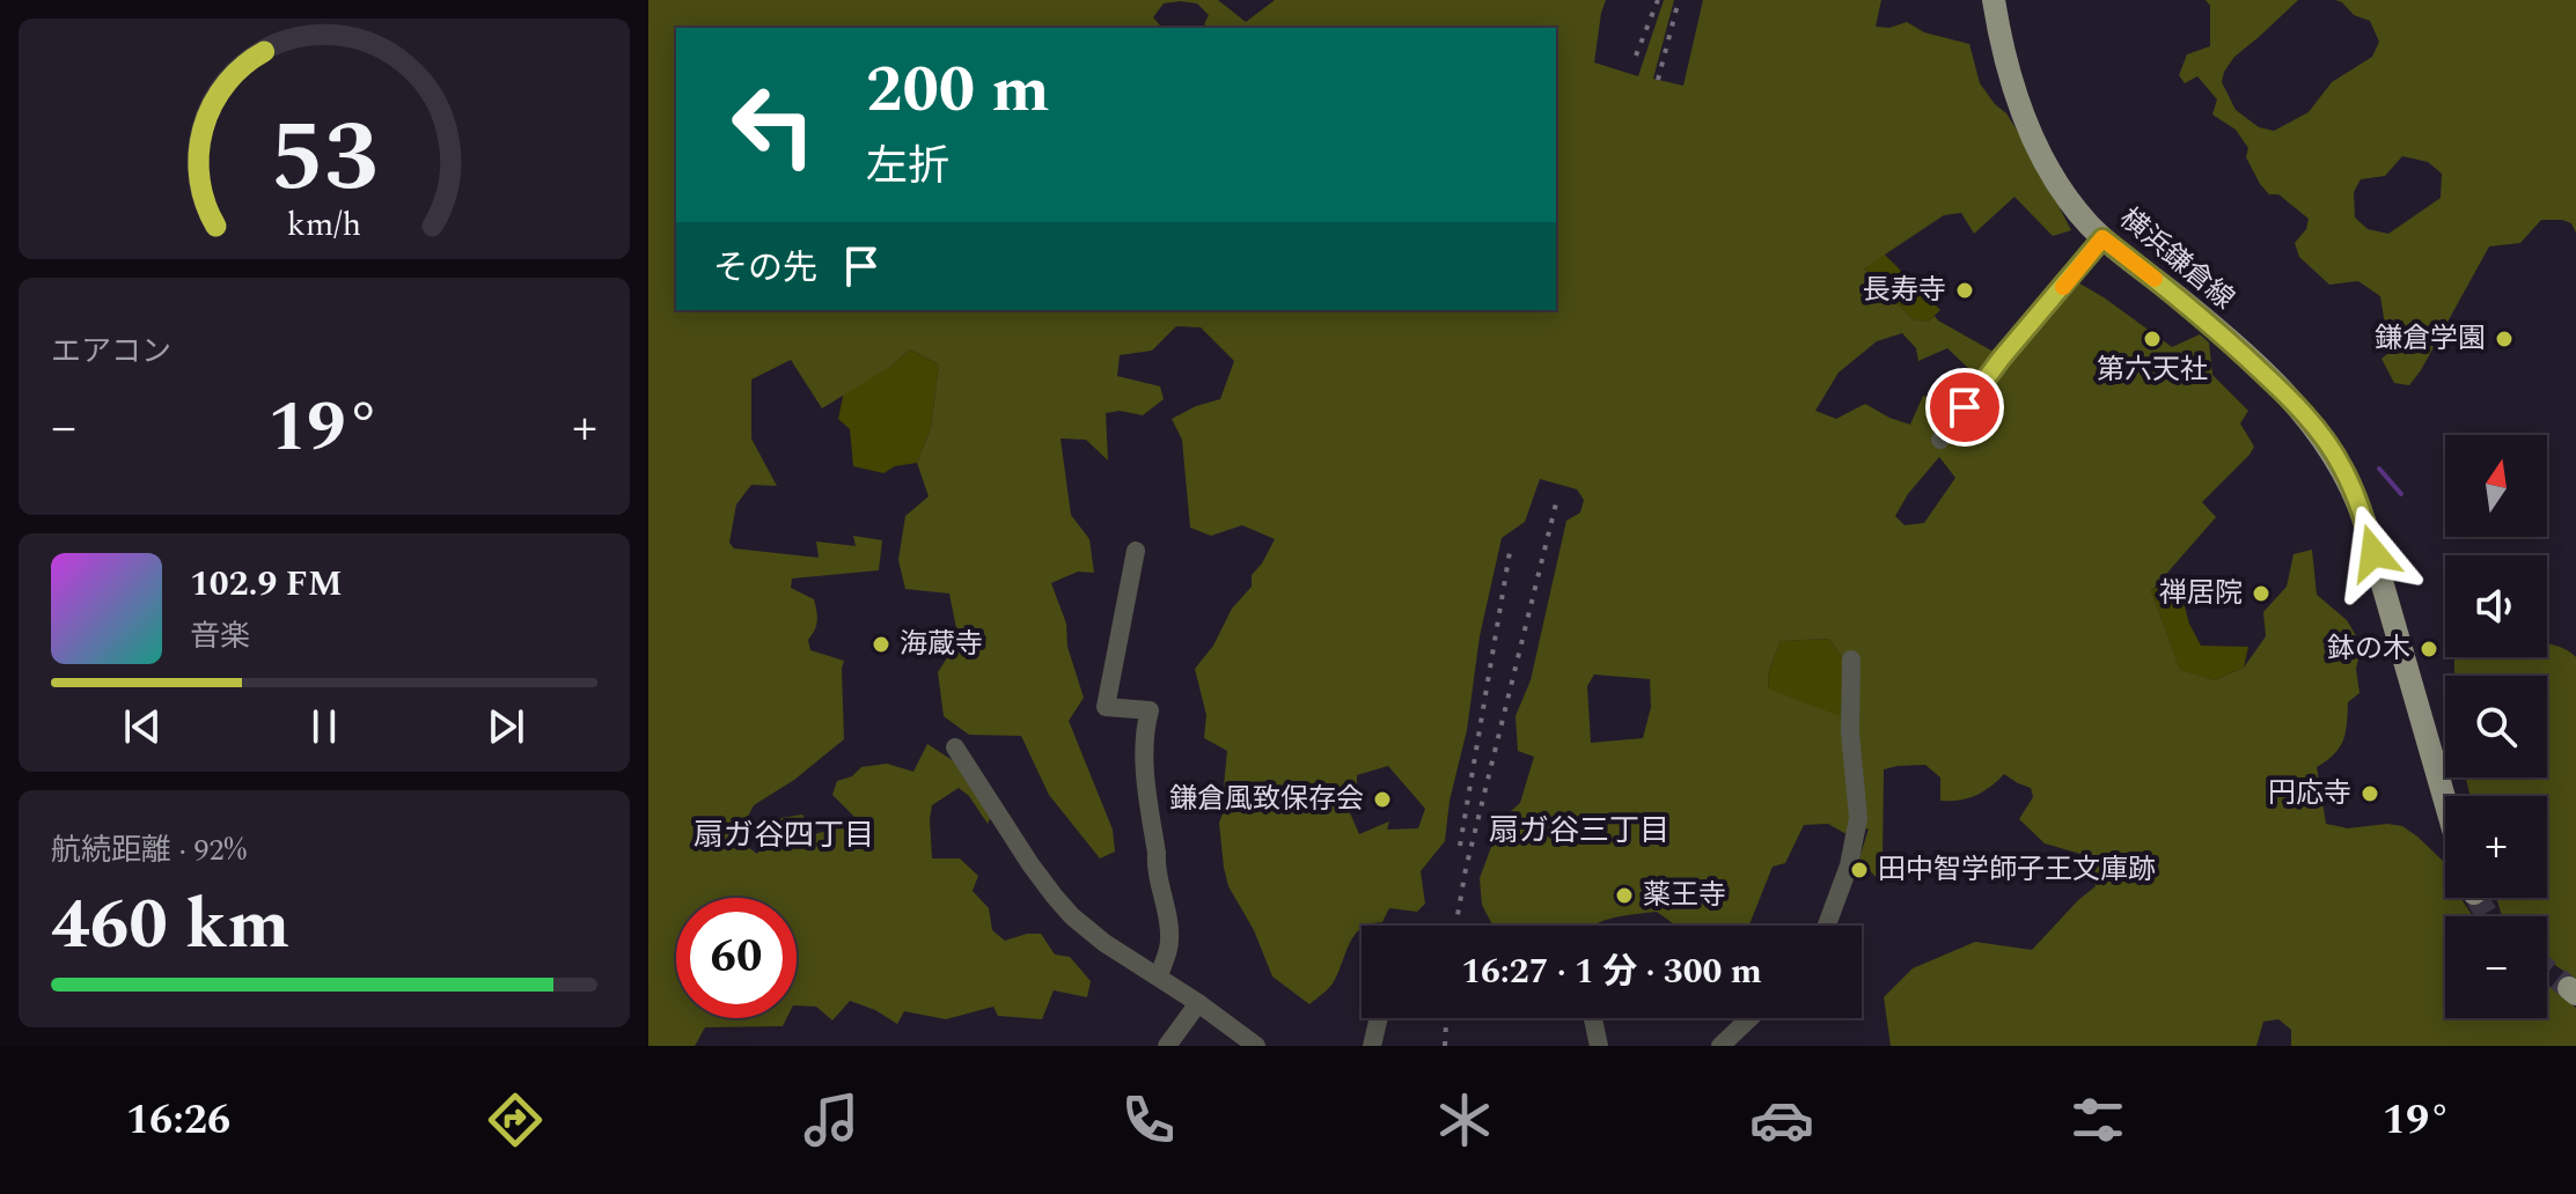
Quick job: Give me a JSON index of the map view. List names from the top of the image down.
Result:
{
  "streets": {
    "main road": ["横浜鎌倉線"]
  },
  "districts": ["扇ガ谷三丁目", "扇ガ谷四丁目"],
  "places": [
    "長寿寺",
    "第六天社",
    "鎌倉学園",
    "禅居院",
    "海蔵寺",
    "鉢の木",
    "円応寺",
    "鎌倉風致保存会",
    "田中智学師子王文庫跡",
    "薬王寺"
  ],
  "north": "top",
  "page": {
    "turn": ["200 m", "左折"],
    "then": "その先",
    "tile": [
      "エアコン",
      ["航続距離 · 92%", "460 km"]
    ],
    "heat": ["−", "19°", "+"],
    "map_buttons": ["+", "−"],
    "song": ["102.9 FM", "音楽"],
    "limit": "60",
    "trip": "16:27 · 1 分 · 300 m",
    "tabs": ["16:26", "19°"],
    "gauge": ["53", "km/h"]
  }
}
